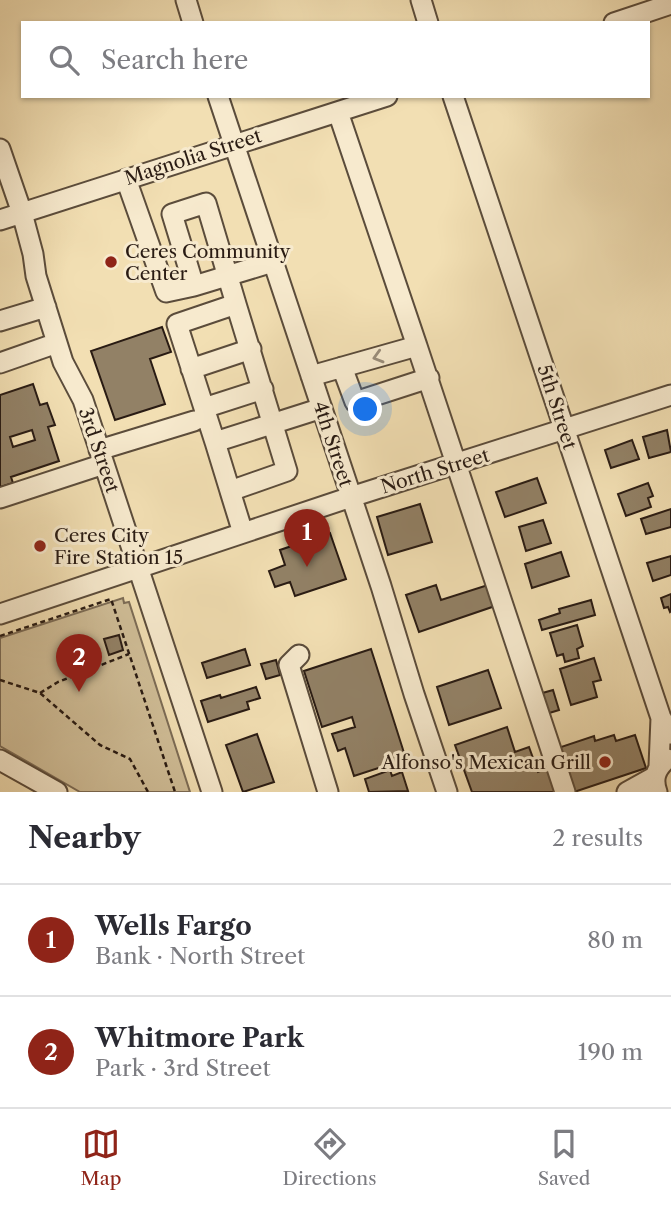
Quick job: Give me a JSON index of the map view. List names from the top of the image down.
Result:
{
  "streets": {
    "street": [
      "Magnolia Street",
      "5th Street",
      "4th Street",
      "3rd Street",
      "North Street"
    ]
  },
  "crossings": [
    ["Magnolia Street", "4th Street"],
    ["Magnolia Street", "3rd Street"],
    ["5th Street", "North Street"],
    ["4th Street", "North Street"],
    ["3rd Street", "North Street"]
  ],
  "places": ["Ceres Community Center", "Ceres City Fire Station 15", "Alfonso's Mexican Grill"],
  "page": {
    "search": "Search here",
    "pins": ["1", "2"],
    "heading": ["Nearby", "2 results"],
    "list": [
      {
        "mark": "1",
        "name": "Wells Fargo",
        "note": "Bank · North Street",
        "value": "80 m"
      },
      {
        "mark": "2",
        "name": "Whitmore Park",
        "note": "Park · 3rd Street",
        "value": "190 m"
      }
    ],
    "nav": ["Map", "Directions", "Saved"]
  }
}
